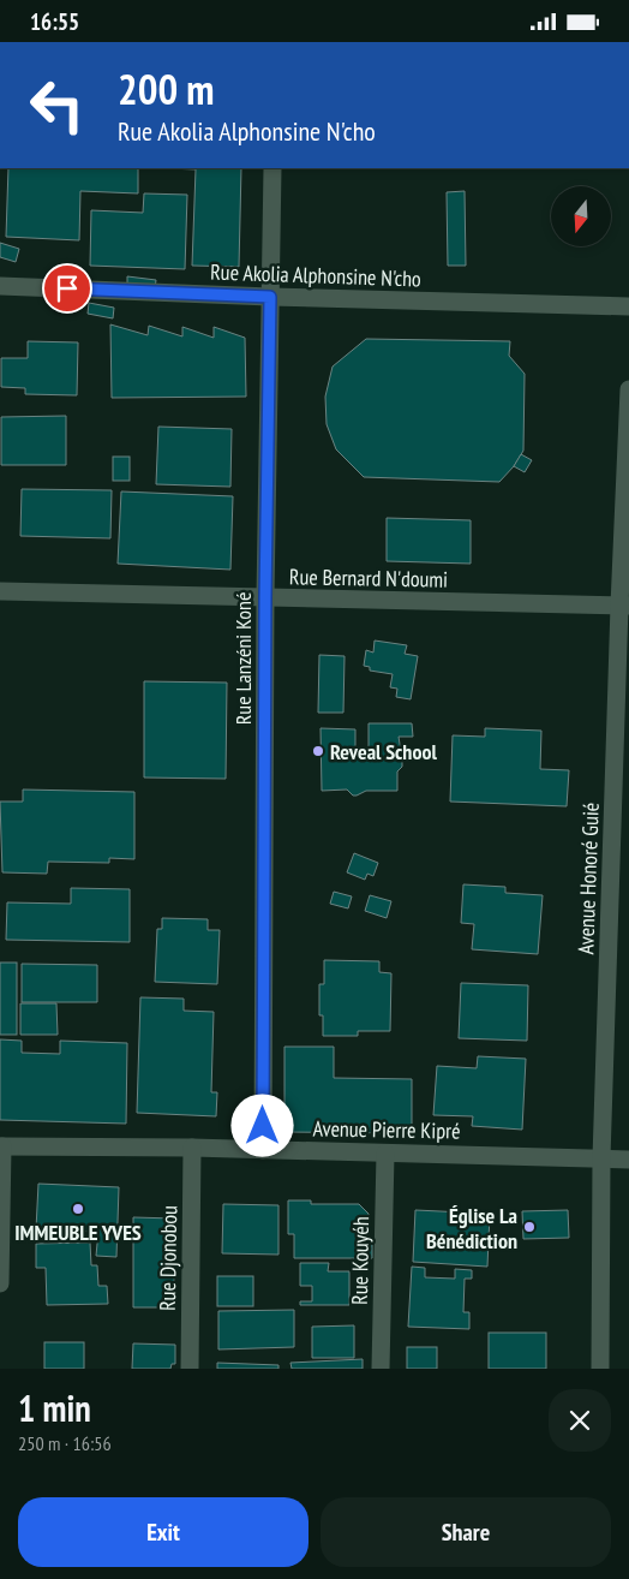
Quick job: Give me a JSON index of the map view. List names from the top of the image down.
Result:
{
  "streets": {
    "street": [
      "Rue Akolia Alphonsine N'cho",
      "Rue Bernard N'doumi",
      "Rue Lanzéni Koné",
      "Avenue Honoré Guié",
      "Avenue Pierre Kipré",
      "Rue Djonobou",
      "Rue Kouyéh"
    ]
  },
  "crossings": [
    ["Rue Akolia Alphonsine N'cho", "Rue Lanzéni Koné"],
    ["Rue Bernard N'doumi", "Rue Lanzéni Koné"],
    ["Rue Bernard N'doumi", "Avenue Honoré Guié"],
    ["Rue Lanzéni Koné", "Avenue Pierre Kipré"],
    ["Avenue Honoré Guié", "Avenue Pierre Kipré"],
    ["Avenue Pierre Kipré", "Rue Djonobou"],
    ["Avenue Pierre Kipré", "Rue Kouyéh"]
  ],
  "places": ["Reveal School", "IMMEUBLE YVES", "Église La Bénédiction"],
  "north": "bottom",
  "page": {
    "status": "16:55",
    "turn": ["200 m", "Rue Akolia Alphonsine N'cho"],
    "heading": ["1 min", "250 m · 16:56"],
    "buttons": ["Exit", "Share"]
  }
}
